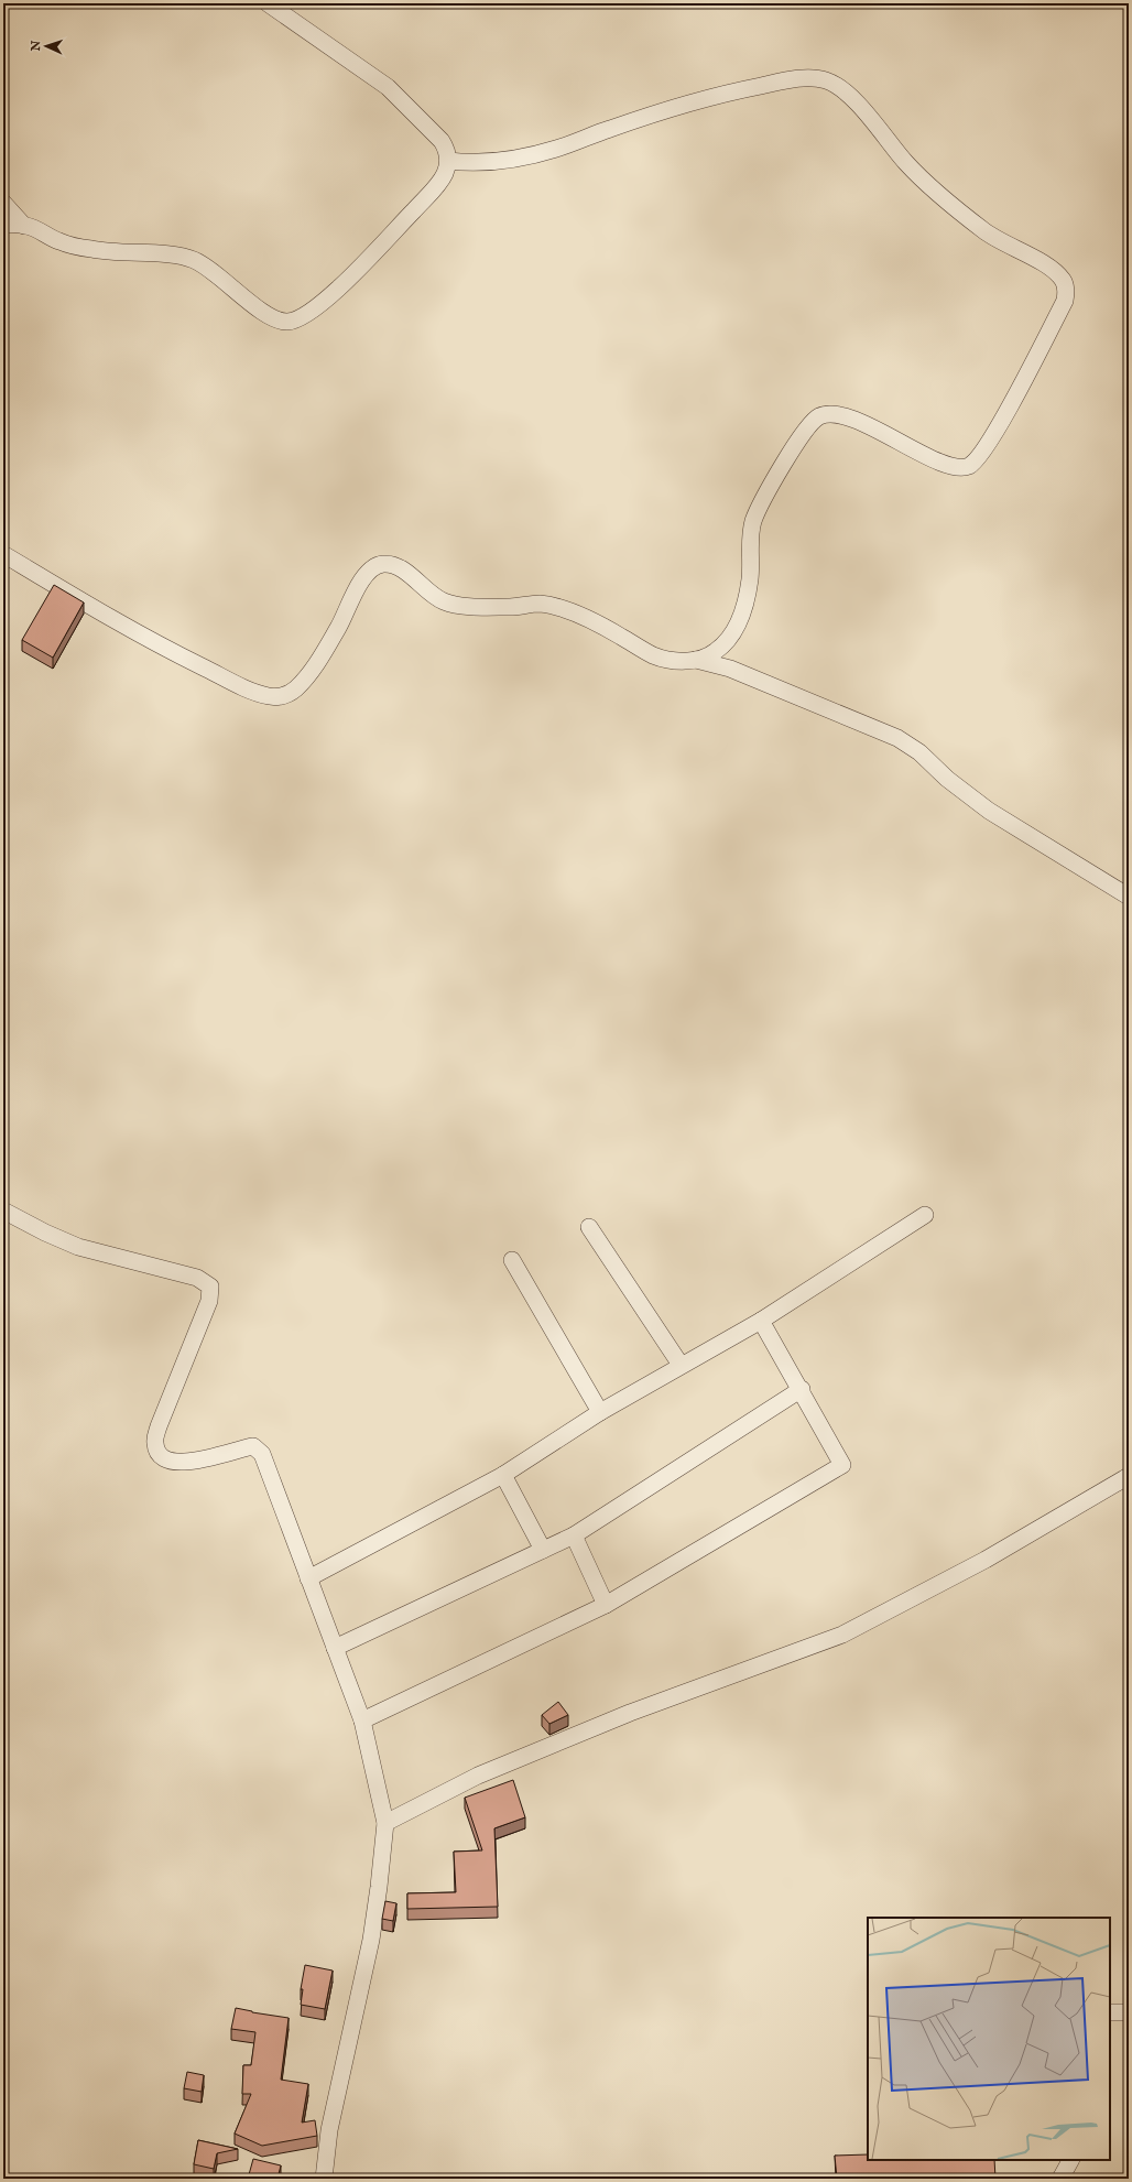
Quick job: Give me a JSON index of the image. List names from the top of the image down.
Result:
{
  "north": "left"
}
